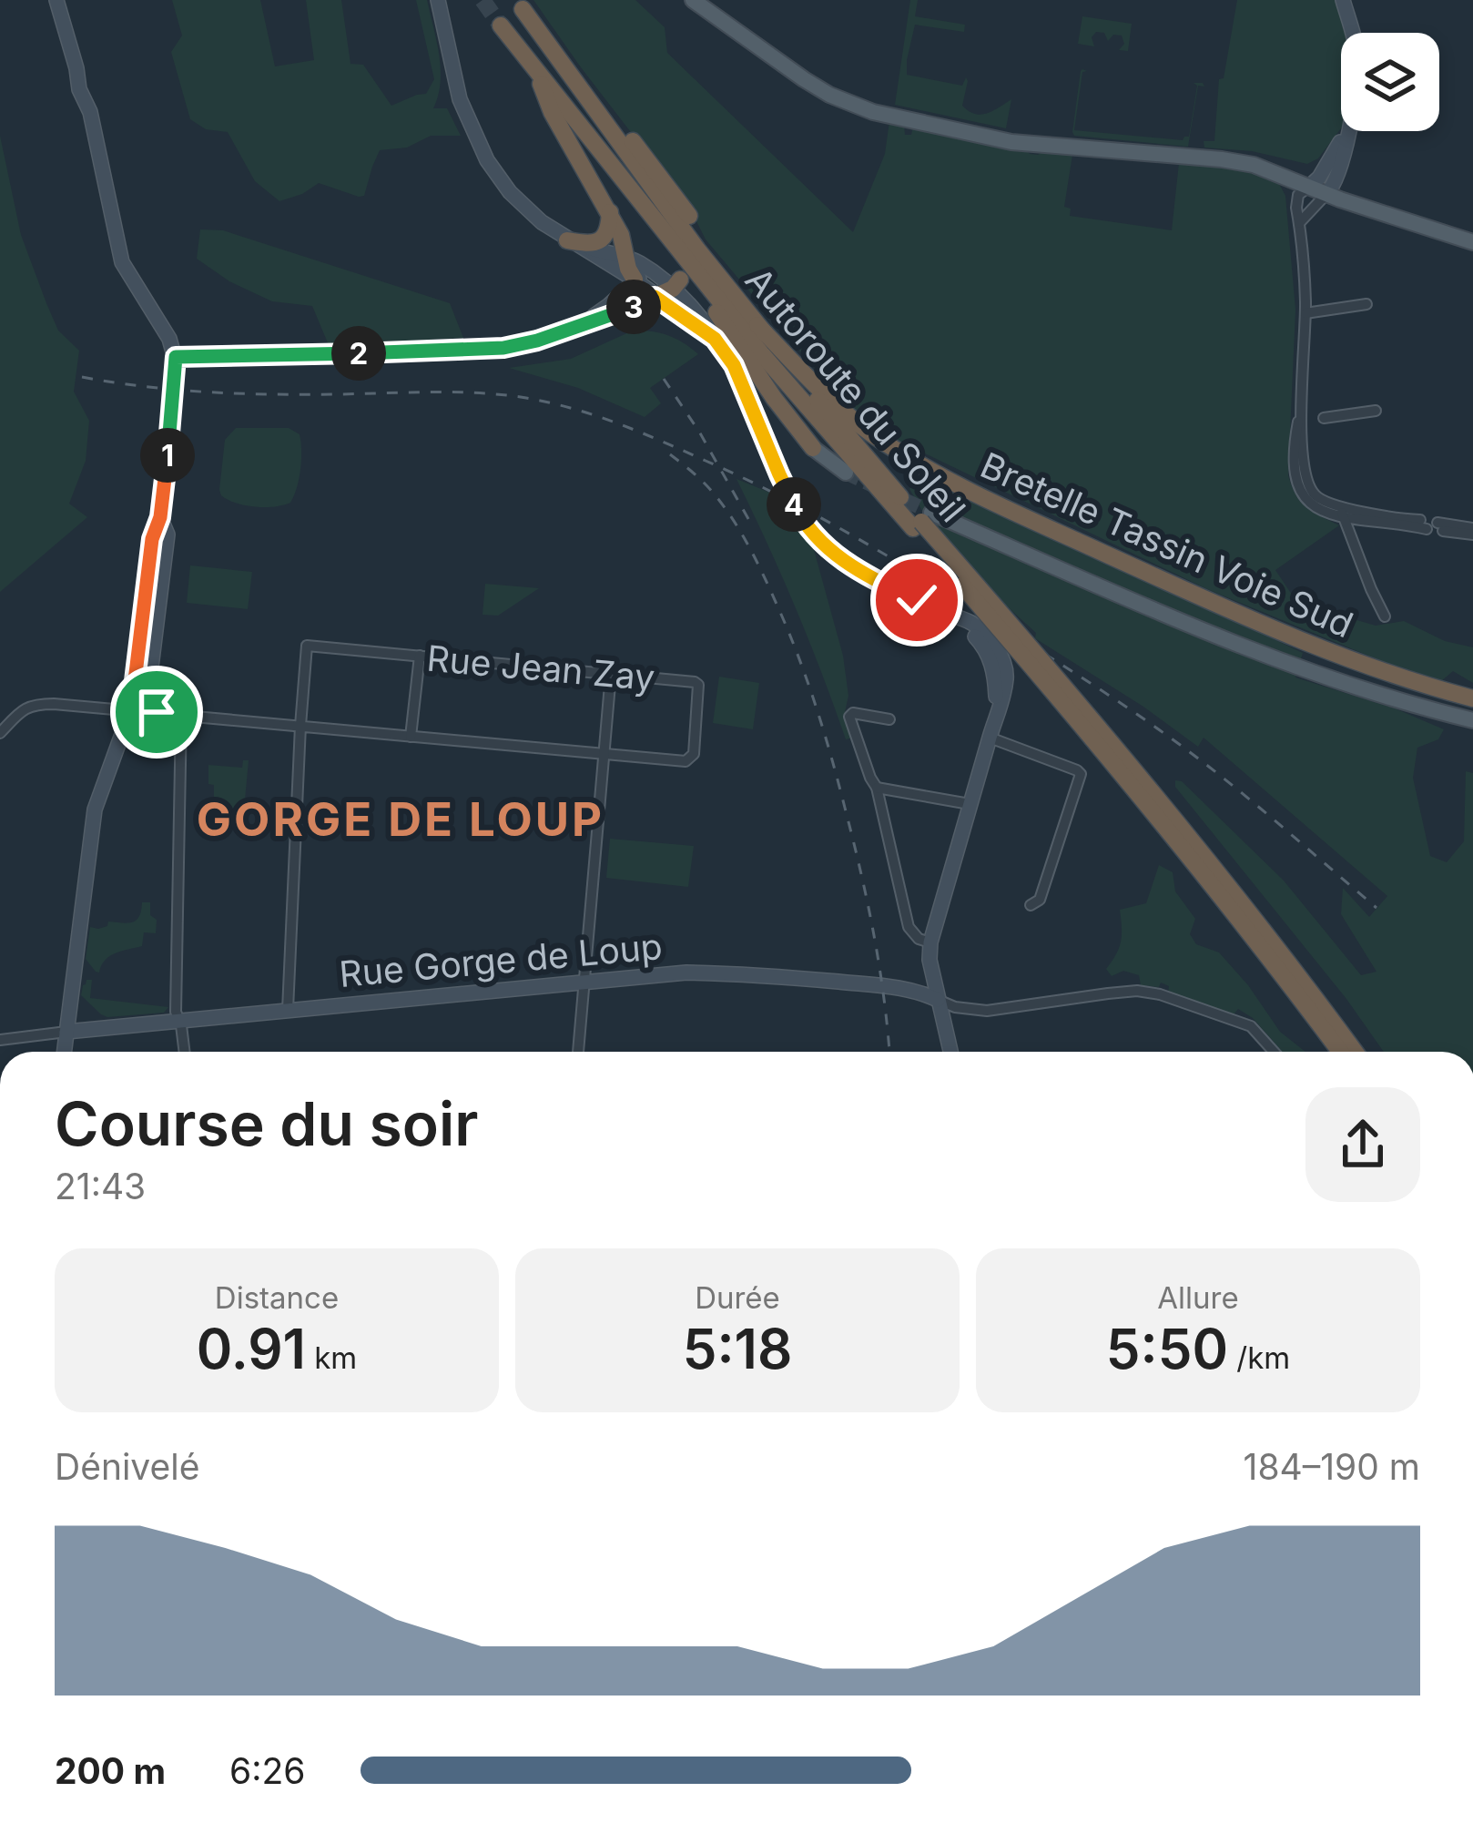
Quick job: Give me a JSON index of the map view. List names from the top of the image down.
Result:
{
  "streets": {
    "highway": ["Autoroute du Soleil", "Bretelle Tassin Voie Sud"],
    "main road": ["Rue Gorge de Loup"],
    "street": ["Rue Jean Zay"]
  },
  "crossings": [
    ["Autoroute du Soleil", "Bretelle Tassin Voie Sud"]
  ],
  "districts": ["GORGE DE LOUP"],
  "page": {
    "pins": [
      "3",
      "2",
      "1",
      "4"
    ],
    "heading": ["Course du soir", "21:43"],
    "stats": [
      ["Distance", "0.91 km"],
      ["Durée", "5:18"],
      ["Allure", "5:50 /km"]
    ],
    "chart": ["Dénivelé", "184–190 m"],
    "list": [
      {
        "name": "200 m",
        "note": "6:26"
      }
    ]
  }
}
